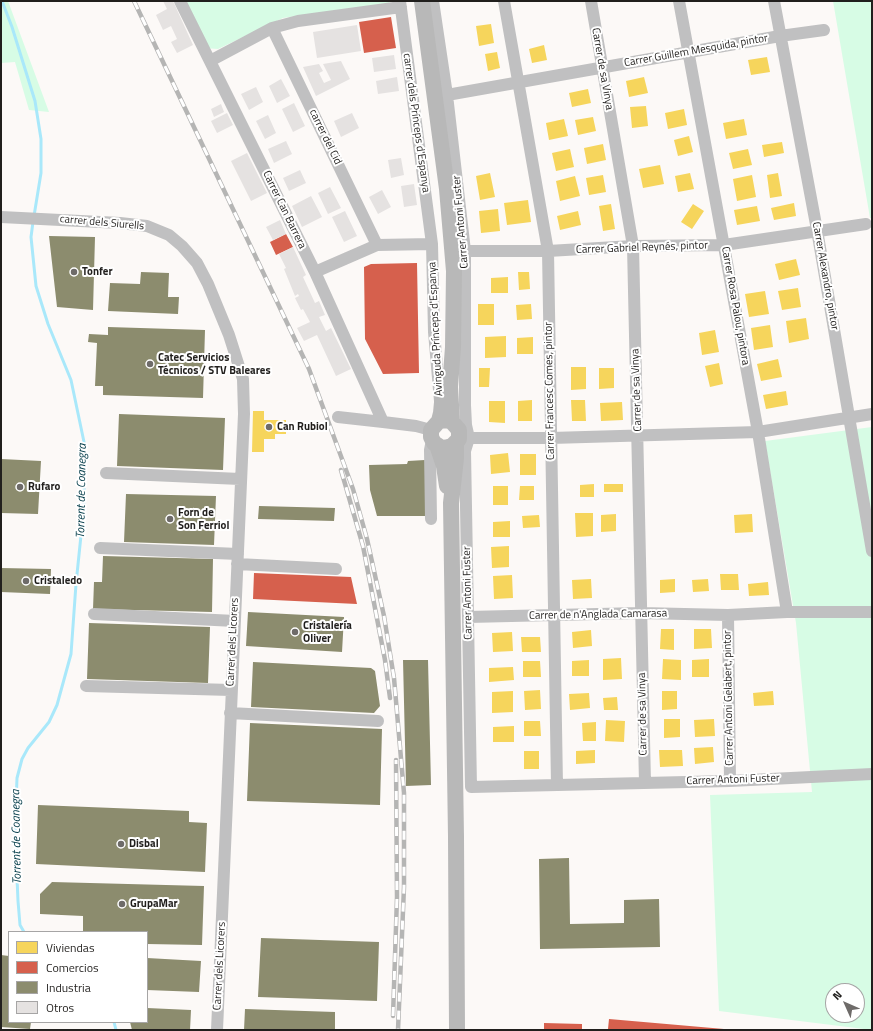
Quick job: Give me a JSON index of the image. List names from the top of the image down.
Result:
{
  "streets": {
    "street": [
      "Carrer Guillem Mesquida, pintor",
      "Carrer de sa Vinya",
      "carrer dels Prínceps d'Espanya",
      "carrer del Cid",
      "Carrer Can Barrera",
      "Carrer Antoni Fuster",
      "carrer dels Siurells",
      "Carrer Gabriel Reynés, pintor",
      "Carrer Alexandro, pintor",
      "Carrer Rosa Palou, pintora",
      "Avinguda Prínceps d'Espanya",
      "Carrer Francesc Comes, pintor",
      "Carrer de n'Anglada Camarasa",
      "Carrer dels Licorers",
      "Carrer Antoni Gelabert, pintor"
    ]
  },
  "crossings": [
    ["Carrer Guillem Mesquida, pintor", "Carrer de sa Vinya"],
    ["Carrer Guillem Mesquida, pintor", "Carrer Antoni Fuster"],
    ["Carrer Guillem Mesquida, pintor", "Carrer Alexandro, pintor"],
    ["Carrer Guillem Mesquida, pintor", "Carrer Rosa Palou, pintora"],
    ["Carrer Guillem Mesquida, pintor", "Carrer Francesc Comes, pintor"],
    ["Carrer de sa Vinya", "Carrer Antoni Fuster"],
    ["Carrer de sa Vinya", "Carrer Gabriel Reynés, pintor"],
    ["Carrer de sa Vinya", "Carrer de n'Anglada Camarasa"],
    ["carrer dels Prínceps d'Espanya", "Avinguda Prínceps d'Espanya"],
    ["Carrer Antoni Fuster", "Carrer Gabriel Reynés, pintor"],
    ["Carrer Antoni Fuster", "Carrer Francesc Comes, pintor"],
    ["Carrer Antoni Fuster", "Carrer de n'Anglada Camarasa"],
    ["Carrer Antoni Fuster", "Carrer Antoni Gelabert, pintor"],
    ["carrer dels Siurells", "Carrer dels Licorers"],
    ["Carrer Gabriel Reynés, pintor", "Carrer Alexandro, pintor"],
    ["Carrer Gabriel Reynés, pintor", "Carrer Rosa Palou, pintora"],
    ["Carrer Gabriel Reynés, pintor", "Carrer Francesc Comes, pintor"],
    ["Carrer Rosa Palou, pintora", "Carrer de n'Anglada Camarasa"],
    ["Carrer Francesc Comes, pintor", "Carrer de n'Anglada Camarasa"],
    ["Carrer de n'Anglada Camarasa", "Carrer Antoni Gelabert, pintor"]
  ],
  "water": ["Torrent de Coanegra"],
  "places": [
    "Tonfer",
    "Catec Servicios Técnicos / STV Baleares",
    "Can Rubiol",
    "Rufaro",
    "Forn de Son Ferriol",
    "Cristaledo",
    "Cristalería Oliver",
    "Disbal",
    "GrupaMar"
  ],
  "legend": [
    "Viviendas",
    "Comercios",
    "Industria",
    "Otros"
  ],
  "north": "top left"
}
